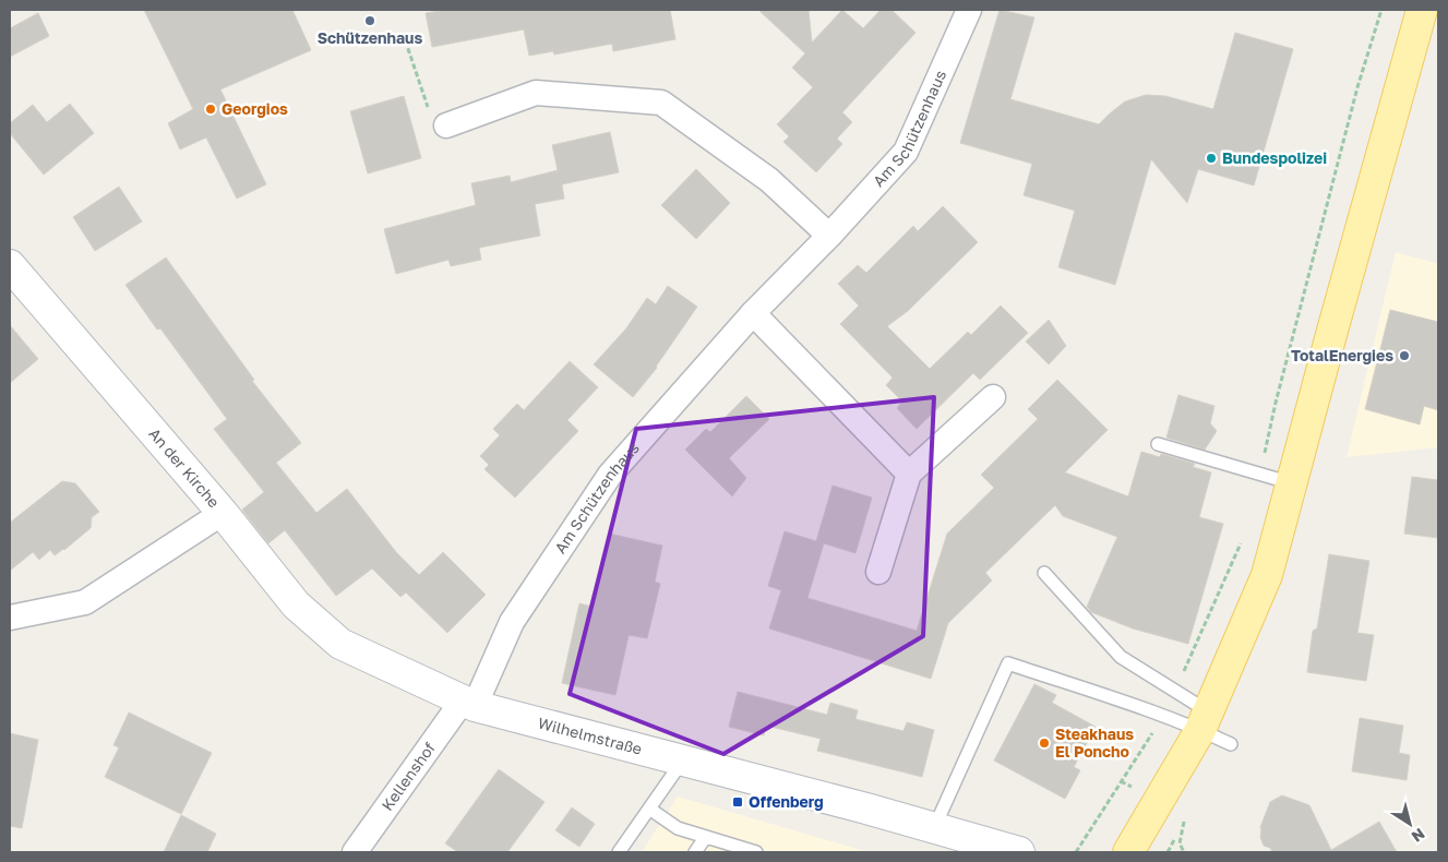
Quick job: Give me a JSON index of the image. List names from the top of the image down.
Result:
{
  "streets": {
    "street": [
      "Am Schützenhaus",
      "An der Kirche",
      "Wilhelmstraße",
      "Kellenshof"
    ]
  },
  "crossings": [
    ["Am Schützenhaus", "Wilhelmstraße"],
    ["Am Schützenhaus", "Kellenshof"],
    ["An der Kirche", "Wilhelmstraße"],
    ["Wilhelmstraße", "Kellenshof"]
  ],
  "places": {
    "other": [
      "Schützenhaus",
      "Georgios",
      "Bundespolizei",
      "TotalEnergies",
      "Steakhaus El Poncho"
    ],
    "transit": ["Offenberg"]
  },
  "north": "bottom right"
}
